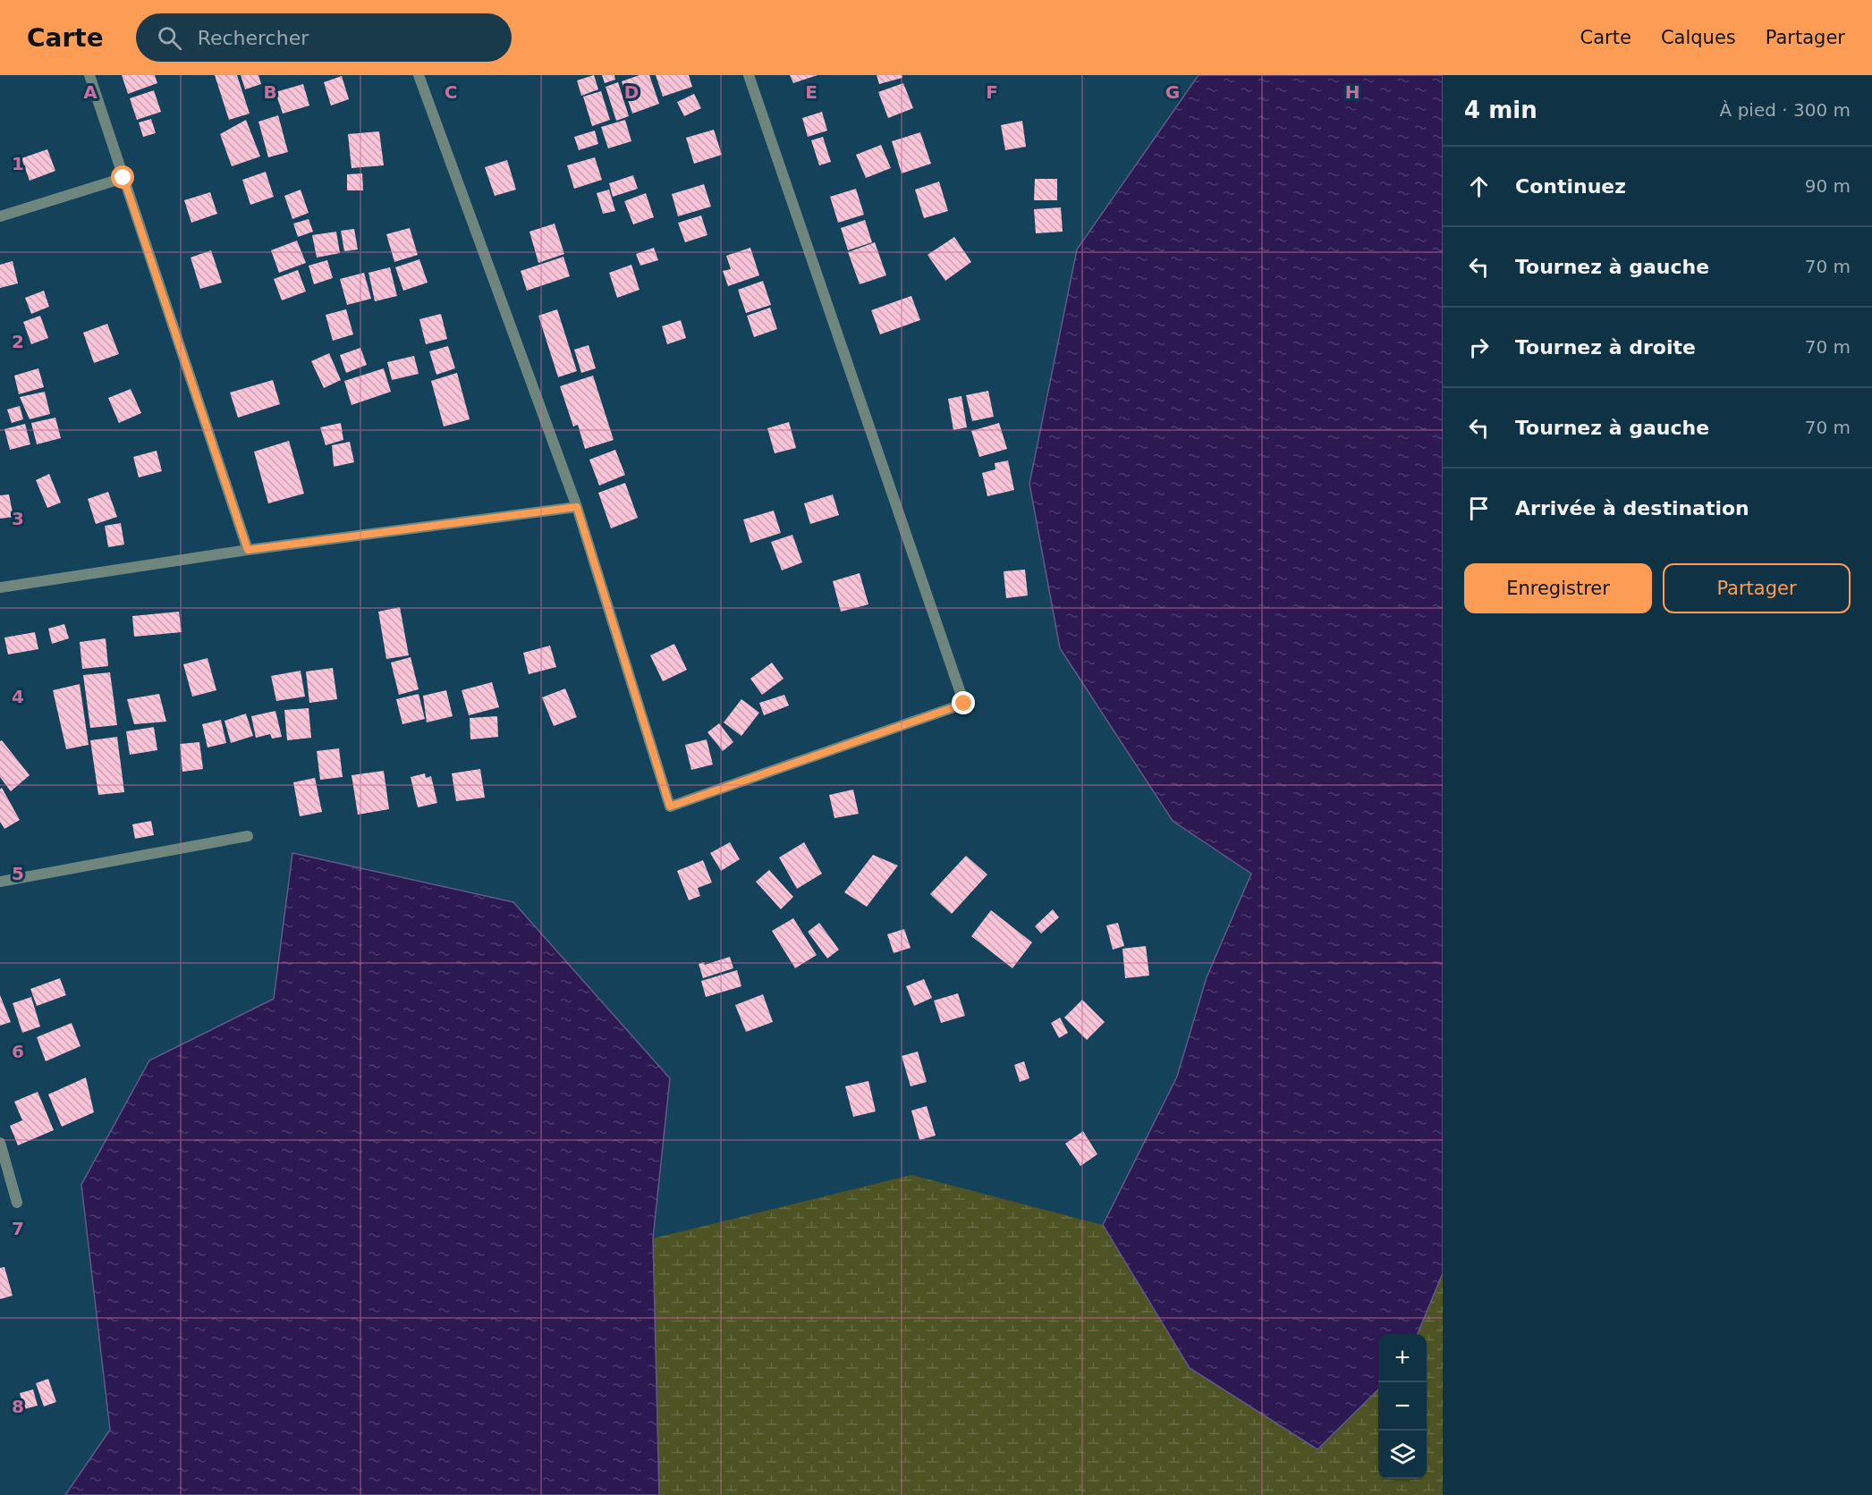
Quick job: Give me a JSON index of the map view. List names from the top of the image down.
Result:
{
  "page": {
    "header": "Carte",
    "search": "Rechercher",
    "nav": ["Carte", "Calques", "Partager"],
    "heading": ["4 min", "À pied · 300 m"],
    "list": [
      ["Continuez", "90 m"],
      ["Tournez à gauche", "70 m"],
      ["Tournez à droite", "70 m"],
      ["Tournez à gauche", "70 m"],
      "Arrivée à destination"
    ],
    "buttons": ["Enregistrer", "Partager"],
    "map_buttons": ["+", "−"]
  },
  "grid": {
    "columns": [
      "A",
      "B",
      "C",
      "D",
      "E",
      "F",
      "G",
      "H"
    ],
    "rows": [
      "1",
      "2",
      "3",
      "4",
      "5",
      "6",
      "7",
      "8"
    ]
  }
}
